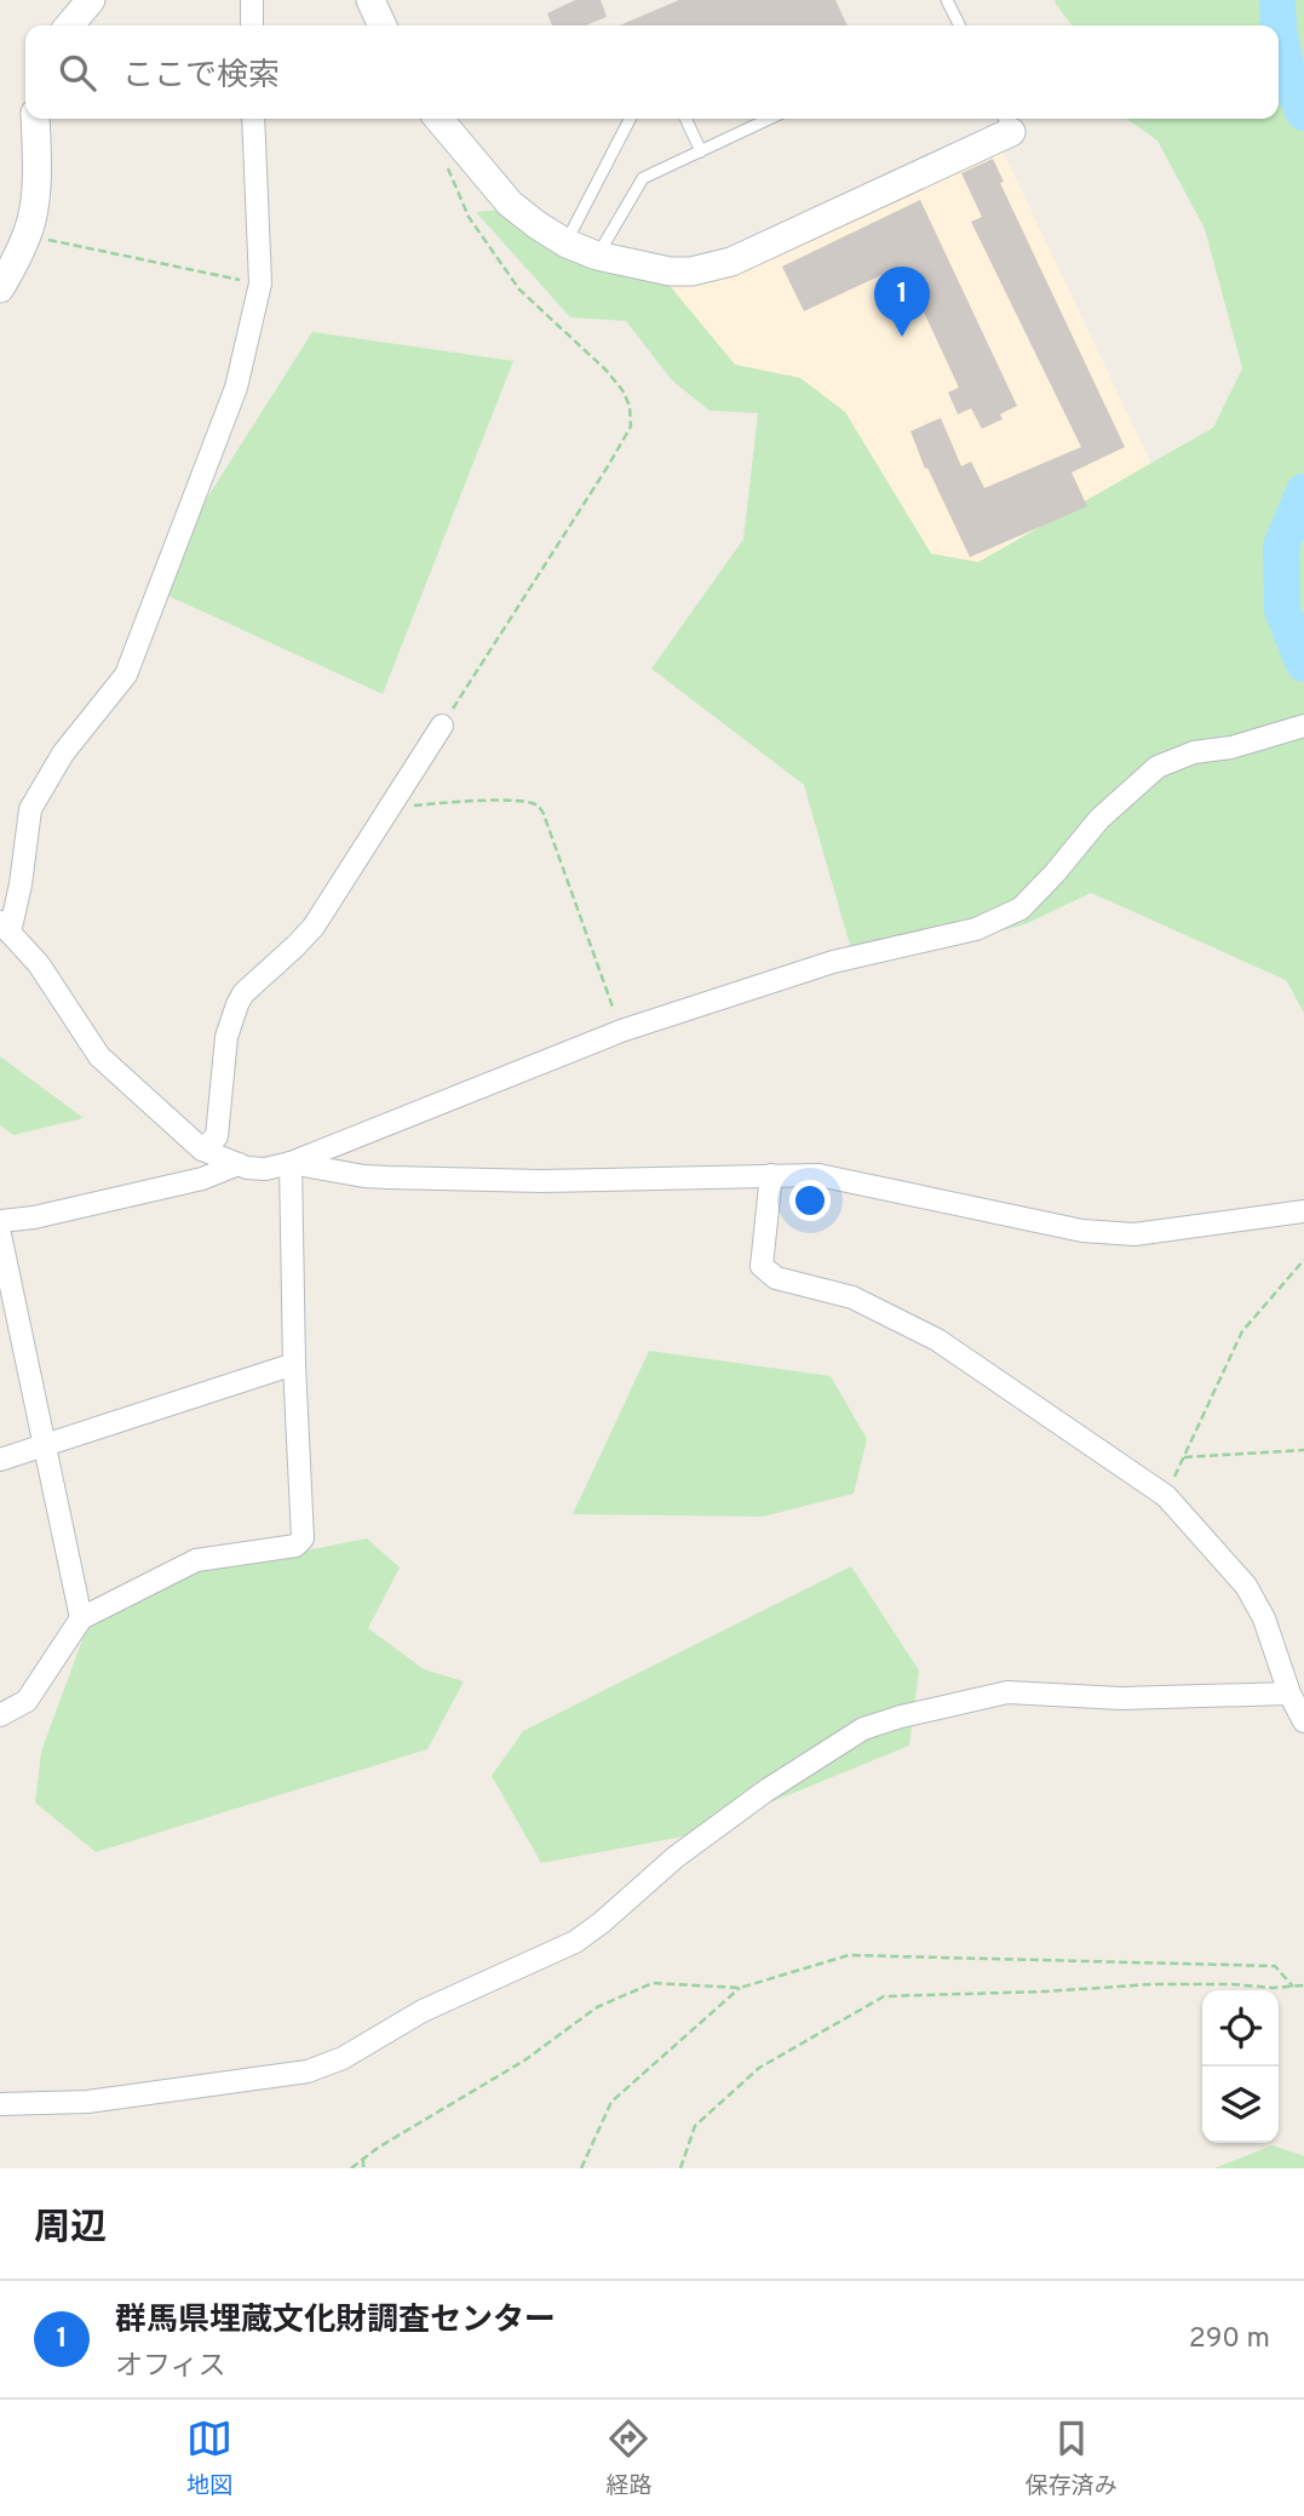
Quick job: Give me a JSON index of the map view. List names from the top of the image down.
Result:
{
  "page": {
    "search": "ここで検索",
    "pins": "1",
    "heading": "周辺",
    "list": [
      {
        "mark": "1",
        "name": "群馬県埋蔵文化財調査センター",
        "note": "オフィス",
        "value": "290 m"
      }
    ],
    "nav": ["地図", "経路", "保存済み"]
  }
}
